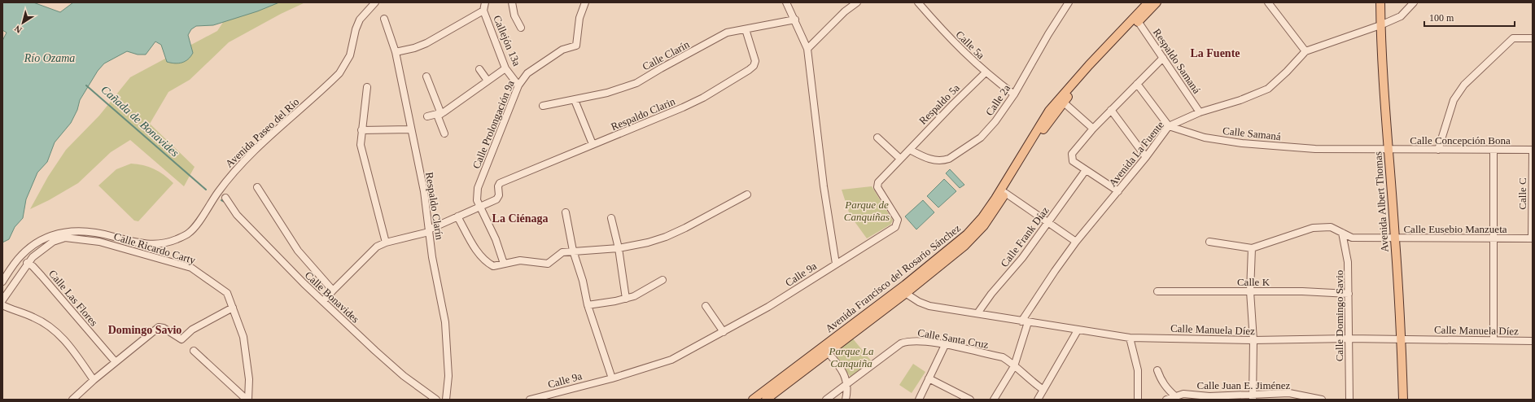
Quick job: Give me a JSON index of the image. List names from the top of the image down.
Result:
{
  "streets": {
    "main road": ["Avenida Albert Thomas", "Avenida Francisco del Rosario Sánchez"],
    "street": [
      "Callejón 13a",
      "Calle 5a",
      "Calle Clarín",
      "Respaldo Samaná",
      "Calle 2a",
      "Respaldo 5a",
      "Respaldo Clarin",
      "Calle Prolongación 9a",
      "Avenida Paseo del Río",
      "Calle Samaná",
      "Calle Concepción Bona",
      "Avenida La Fuente",
      "Calle C",
      "Respaldo Clarín",
      "Calle Eusebio Manzueta",
      "Calle Frank Díaz",
      "Calle Ricardo Carty",
      "Calle 9a",
      "Calle K",
      "Calle Bonavides",
      "Calle Las Flores",
      "Calle Domingo Savio",
      "Calle Manuela Díez",
      "Calle Santa Cruz",
      "Calle Juan E. Jiménez"
    ]
  },
  "crossings": [
    ["Callejón 13a", "Calle Prolongación 9a"],
    ["Calle 5a", "Calle 2a"],
    ["Calle 5a", "Respaldo 5a"],
    ["Calle Clarín", "Respaldo Clarin"],
    ["Respaldo Samaná", "Avenida La Fuente"],
    ["Respaldo Samaná", "Avenida Francisco del Rosario Sánchez"],
    ["Calle 2a", "Respaldo 5a"],
    ["Respaldo 5a", "Calle 9a"],
    ["Respaldo Clarin", "Calle Prolongación 9a"],
    ["Calle Samaná", "Calle Concepción Bona"],
    ["Calle Samaná", "Avenida La Fuente"],
    ["Calle Samaná", "Avenida Albert Thomas"],
    ["Calle Concepción Bona", "Calle C"],
    ["Calle Concepción Bona", "Avenida Albert Thomas"],
    ["Avenida La Fuente", "Avenida Albert Thomas"],
    ["Avenida La Fuente", "Calle Manuela Díez"],
    ["Avenida La Fuente", "Calle Santa Cruz"],
    ["Calle C", "Calle Eusebio Manzueta"],
    ["Avenida Albert Thomas", "Calle Eusebio Manzueta"],
    ["Avenida Albert Thomas", "Calle Manuela Díez"],
    ["Calle Eusebio Manzueta", "Calle Domingo Savio"],
    ["Calle Frank Díaz", "Calle Manuela Díez"],
    ["Calle Ricardo Carty", "Calle Las Flores"],
    ["Avenida Francisco del Rosario Sánchez", "Calle Manuela Díez"],
    ["Calle K", "Calle Domingo Savio"],
    ["Calle Domingo Savio", "Calle Manuela Díez"]
  ],
  "districts": ["La Fuente", "La Ciénaga", "Domingo Savio"],
  "water": ["Río Ozama", "Cañada de Bonavides"],
  "parks": ["Parque de Canquiñas", "Parque La Canquiña"],
  "scale_bar": "100 m",
  "north": "bottom left"
}
